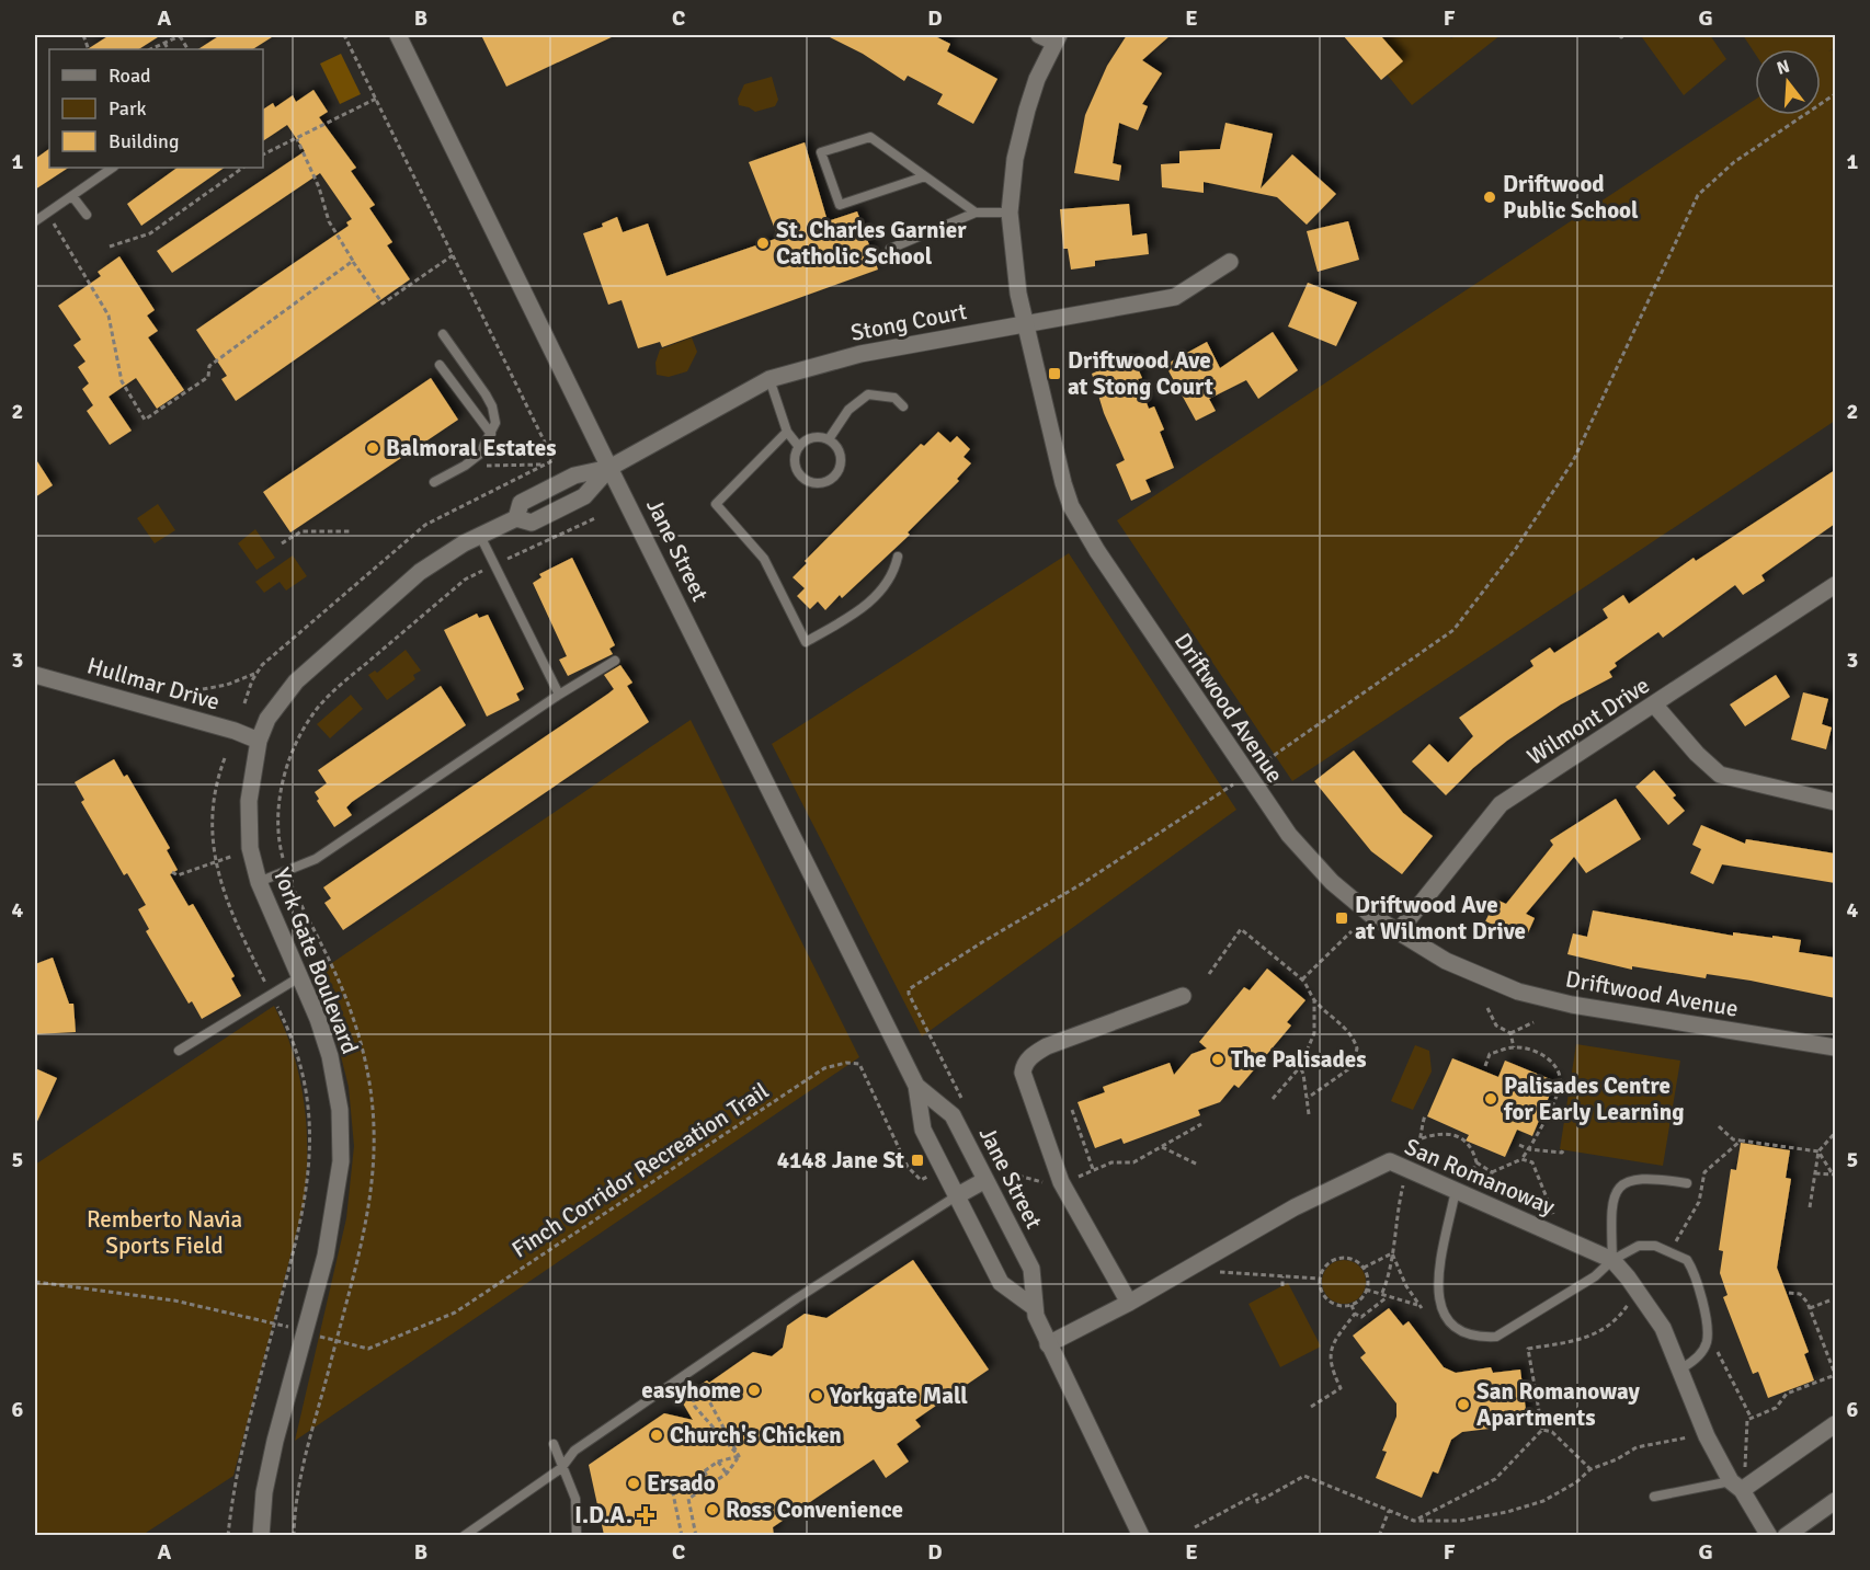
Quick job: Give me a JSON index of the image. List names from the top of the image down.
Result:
{
  "streets": {
    "street": [
      "Stong Court",
      "Jane Street",
      "Hullmar Drive",
      "Driftwood Avenue",
      "Wilmont Drive",
      "York Gate Boulevard",
      "San Romanoway"
    ],
    "path": ["Finch Corridor Recreation Trail"]
  },
  "crossings": [
    ["Stong Court", "Jane Street"],
    ["Stong Court", "Driftwood Avenue"],
    ["Stong Court", "York Gate Boulevard"],
    ["Jane Street", "York Gate Boulevard"],
    ["Jane Street", "San Romanoway"],
    ["Hullmar Drive", "York Gate Boulevard"],
    ["Driftwood Avenue", "Wilmont Drive"]
  ],
  "parks": ["Remberto Navia Sports Field"],
  "places": {
    "other": [
      "Driftwood Public School",
      "St. Charles Garnier Catholic School",
      "Balmoral Estates",
      "The Palisades",
      "Palisades Centre for Early Learning",
      "easyhome",
      "Yorkgate Mall",
      "San Romanoway Apartments",
      "Church's Chicken",
      "Ersado",
      "Ross Convenience"
    ],
    "transit": ["Driftwood Ave at Stong Court", "Driftwood Ave at Wilmont Drive", "4148 Jane St"],
    "health": ["I.D.A."]
  },
  "legend": ["Road", "Park", "Building"],
  "north": "top",
  "grid": {
    "columns": [
      "A",
      "B",
      "C",
      "D",
      "E",
      "F",
      "G"
    ],
    "rows": [
      "1",
      "2",
      "3",
      "4",
      "5",
      "6"
    ]
  }
}
